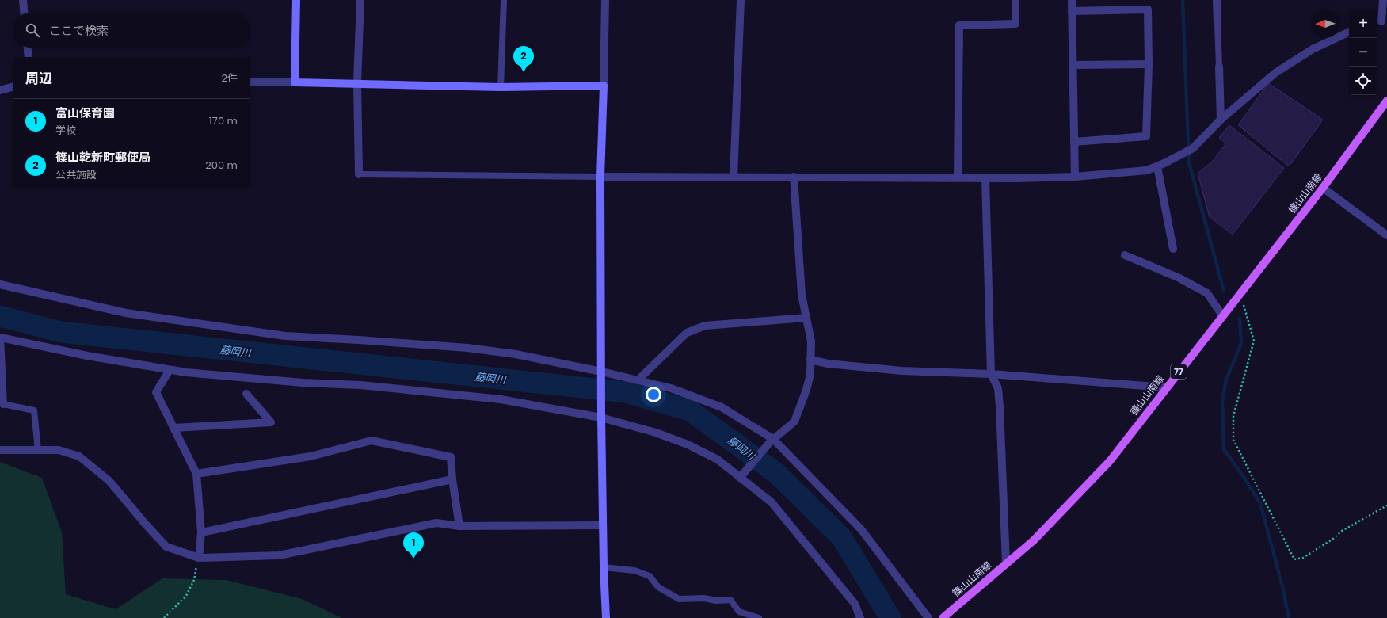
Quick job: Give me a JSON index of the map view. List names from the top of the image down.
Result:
{
  "streets": {
    "main road": ["篠山山南線", "77"]
  },
  "water": ["藤岡川"],
  "north": "left",
  "page": {
    "map_buttons": ["+", "−"],
    "search": "ここで検索",
    "pins": ["2", "1"],
    "heading": ["周辺", "2件"],
    "list": [
      {
        "mark": "1",
        "name": "富山保育園",
        "note": "学校",
        "value": "170 m"
      },
      {
        "mark": "2",
        "name": "篠山乾新町郵便局",
        "note": "公共施設",
        "value": "200 m"
      }
    ]
  }
}
